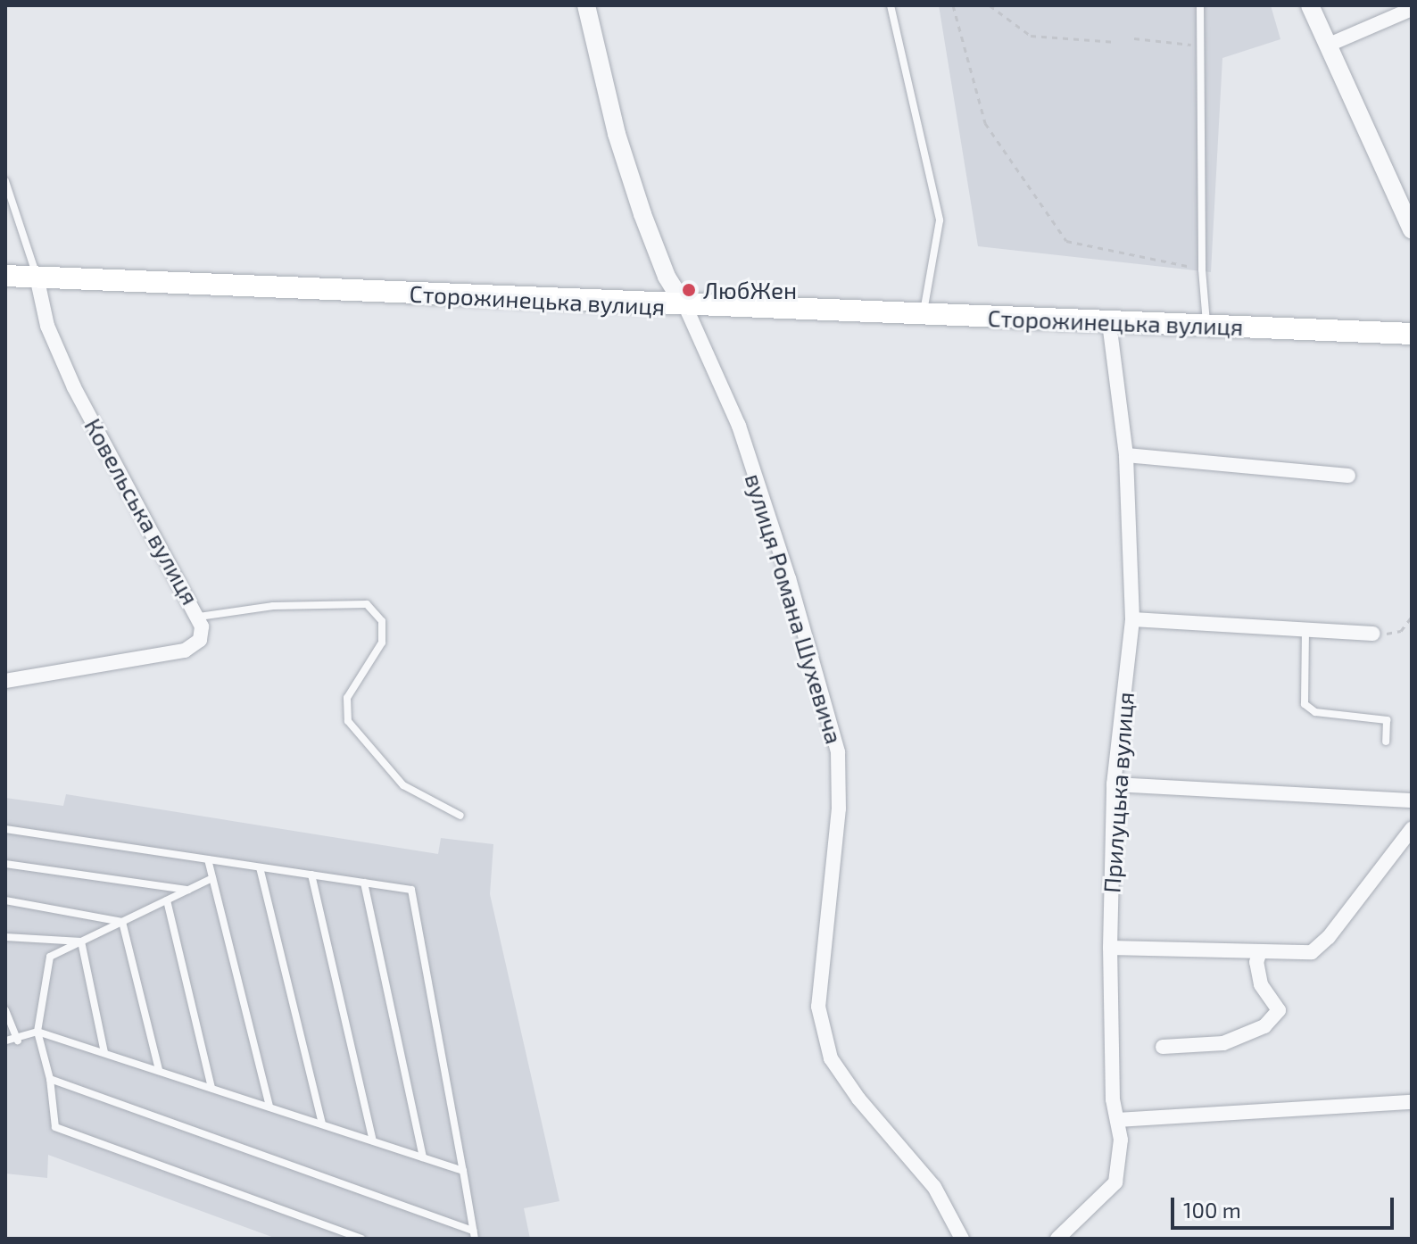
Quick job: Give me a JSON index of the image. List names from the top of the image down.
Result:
{
  "streets": {
    "main road": ["Сторожинецька вулиця"],
    "street": ["Ковельська вулиця", "вулиця Романа Шухевича", "Прилуцька вулиця"]
  },
  "crossings": [
    ["Сторожинецька вулиця", "Ковельська вулиця"],
    ["Сторожинецька вулиця", "вулиця Романа Шухевича"],
    ["Сторожинецька вулиця", "Прилуцька вулиця"]
  ],
  "places": ["ЛюбЖен"],
  "scale_bar": "100 m"
}
